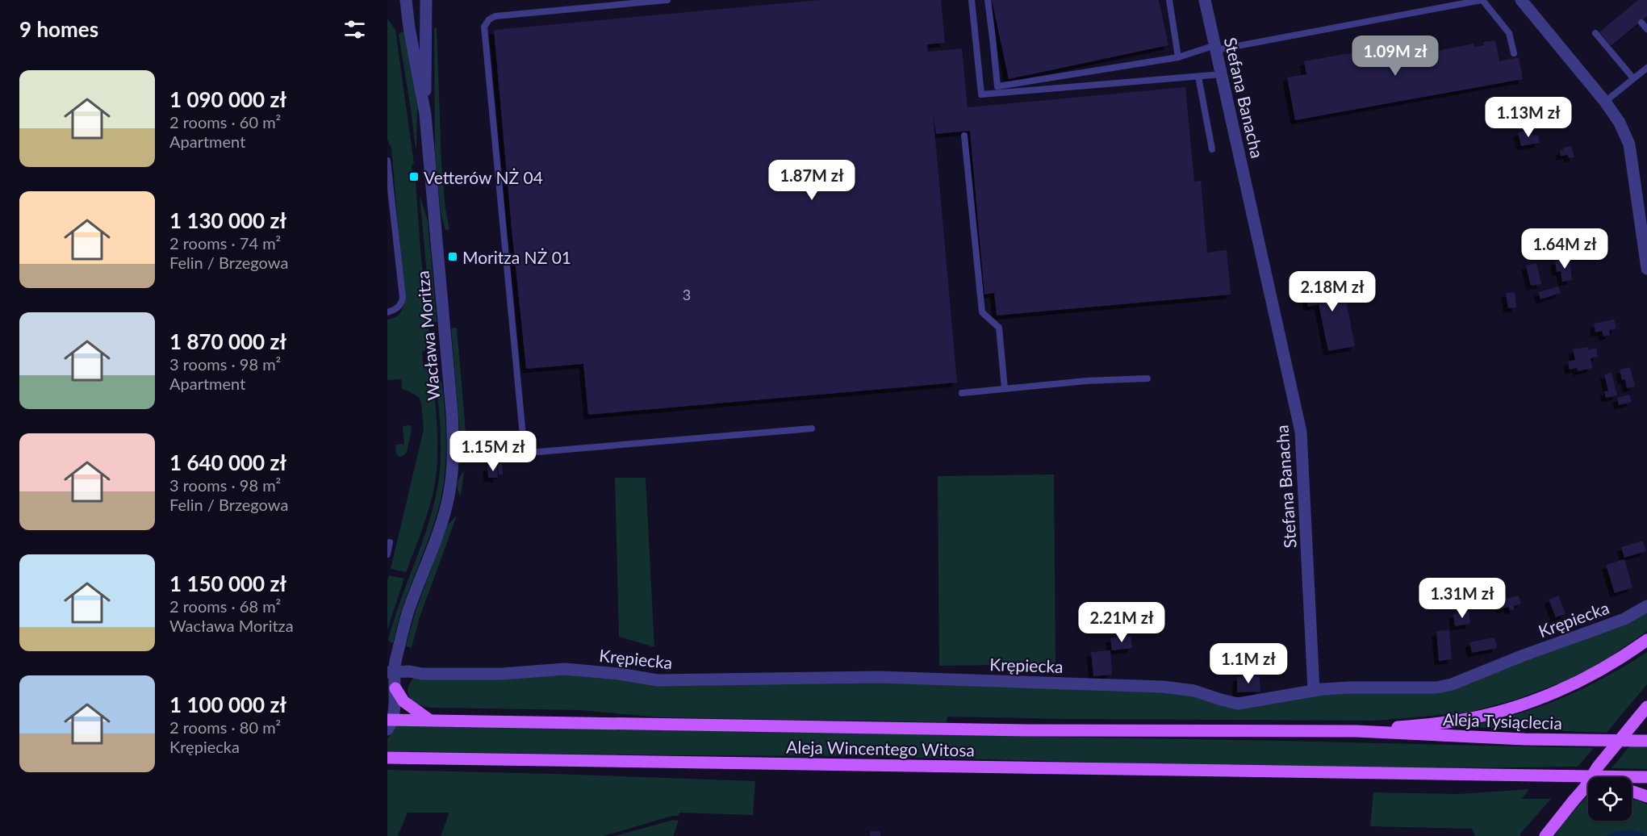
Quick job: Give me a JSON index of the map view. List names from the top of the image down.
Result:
{
  "streets": {
    "main road": ["Aleja Tysiąclecia", "Aleja Wincentego Witosa"],
    "street": ["Stefana Banacha", "Wacława Moritza", "Krępiecka"]
  },
  "crossings": [
    ["Stefana Banacha", "Krępiecka"],
    ["Wacława Moritza", "Krępiecka"],
    ["Wacława Moritza", "Aleja Wincentego Witosa"],
    ["Aleja Tysiąclecia", "Aleja Wincentego Witosa"]
  ],
  "places": {
    "transit": ["Vetterów NŻ 04", "Moritza NŻ 01"]
  },
  "house_numbers": ["3"],
  "page": {
    "heading": "9 homes",
    "price": [
      "1.09M zł",
      "1.13M zł",
      "1.87M zł",
      "1.64M zł",
      "2.18M zł",
      "1.15M zł",
      "1.31M zł",
      "2.21M zł",
      "1.1M zł"
    ],
    "list": [
      {
        "name": "1 090 000 zł",
        "note": "2 rooms · 60 m² · Apartment"
      },
      {
        "name": "1 130 000 zł",
        "note": "2 rooms · 74 m² · Felin / Brzegowa"
      },
      {
        "name": "1 870 000 zł",
        "note": "3 rooms · 98 m² · Apartment"
      },
      {
        "name": "1 640 000 zł",
        "note": "3 rooms · 98 m² · Felin / Brzegowa"
      },
      {
        "name": "1 150 000 zł",
        "note": "2 rooms · 68 m² · Wacława Moritza"
      },
      {
        "name": "1 100 000 zł",
        "note": "2 rooms · 80 m² · Krępiecka"
      }
    ]
  }
}
